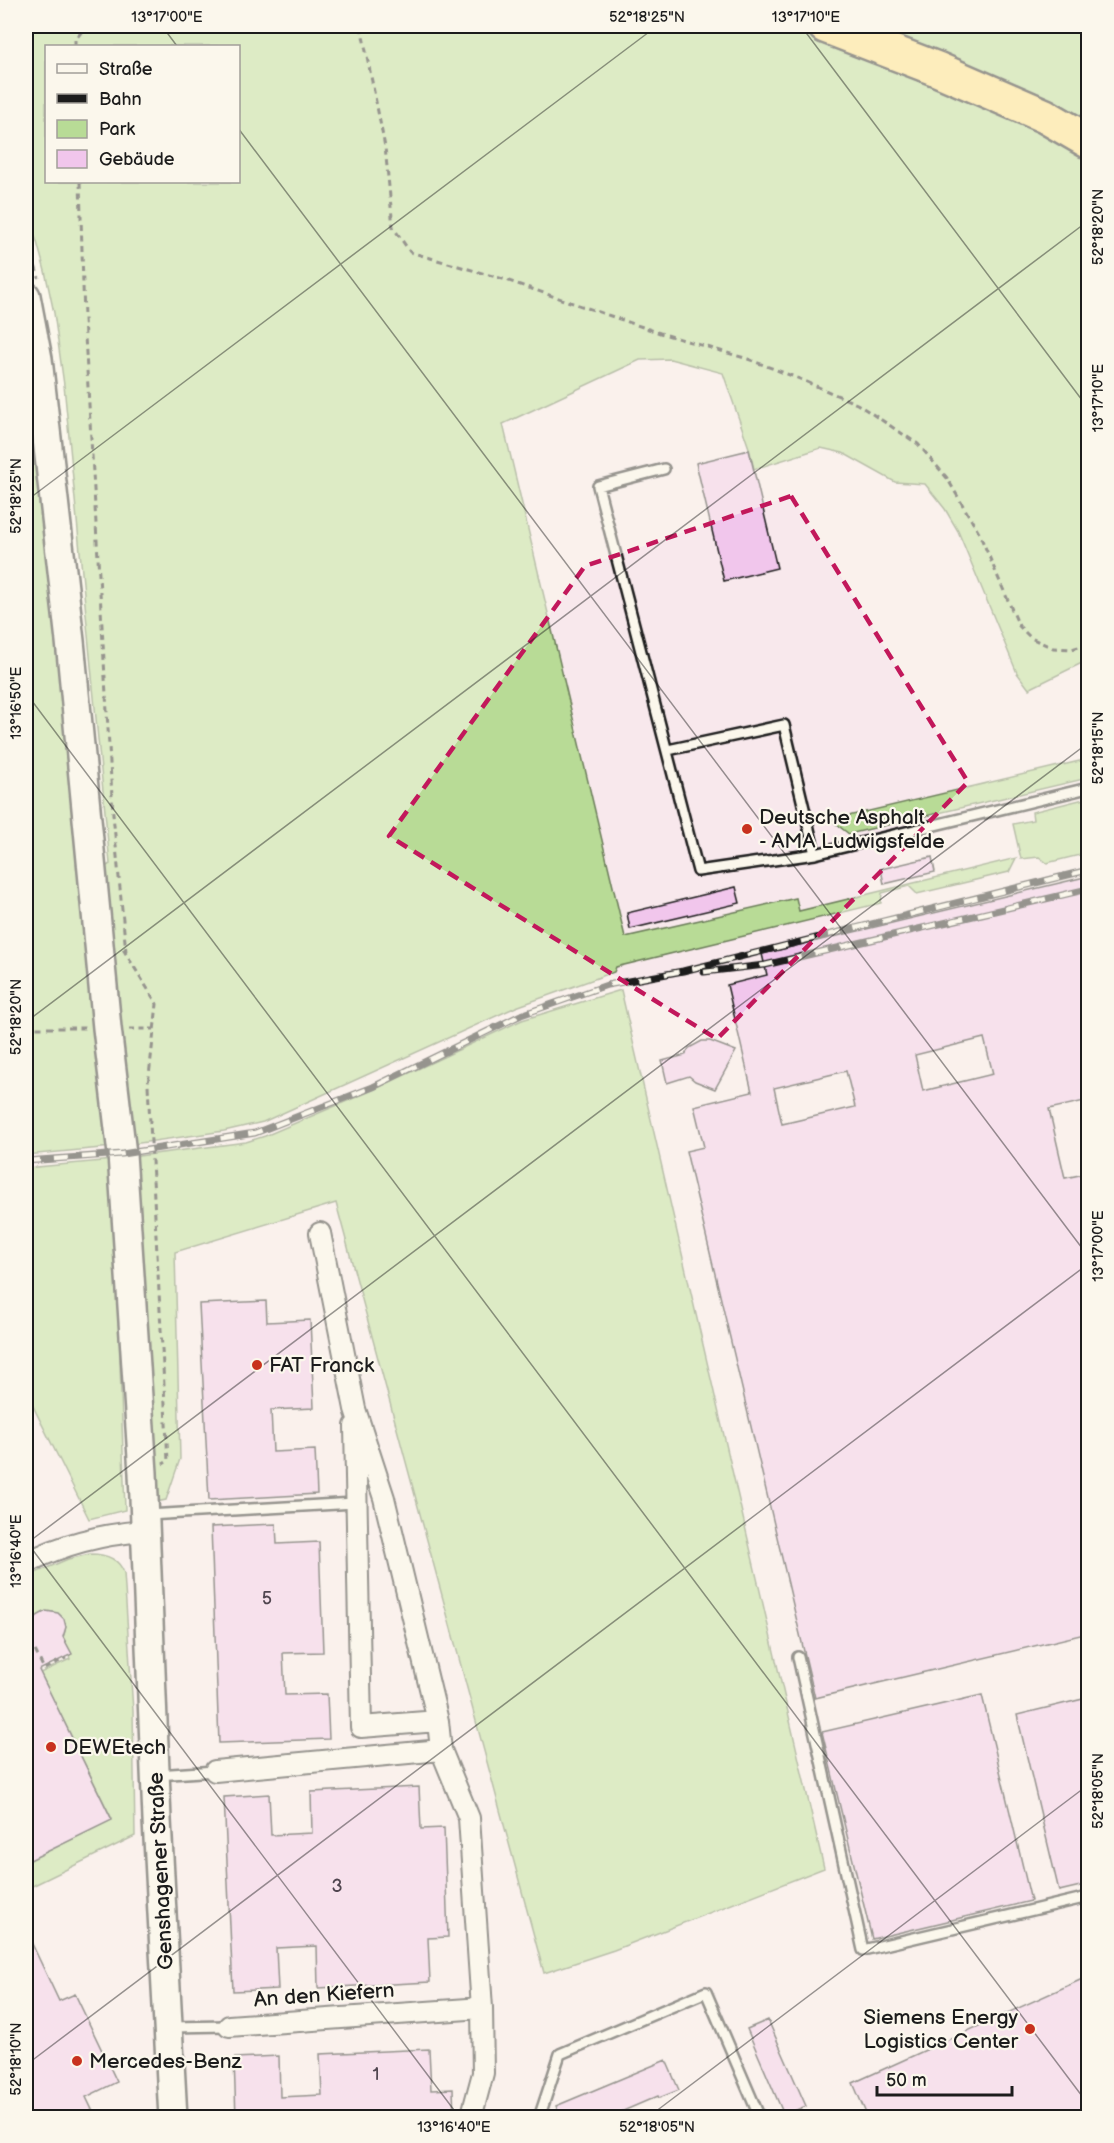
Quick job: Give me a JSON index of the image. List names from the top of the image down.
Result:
{
  "streets": {
    "main road": ["Genshagener Straße"],
    "street": ["An den Kiefern"]
  },
  "crossings": [
    ["Genshagener Straße", "An den Kiefern"]
  ],
  "places": [
    "Deutsche Asphalt - AMA Ludwigsfelde",
    "FAT Franck",
    "DEWEtech",
    "Siemens Energy Logistics Center",
    "Mercedes-Benz"
  ],
  "house_numbers": ["5", "3", "1"],
  "legend": [
    "Straße",
    "Bahn",
    "Park",
    "Gebäude"
  ],
  "scale_bar": "50 m",
  "coordinates": [
    "13°17'00\"E",
    "52°18'25\"N",
    "13°17'10\"E",
    "52°18'20\"N",
    "13°16'50\"E",
    "52°18'15\"N",
    "13°16'40\"E",
    "52°18'05\"N",
    "52°18'10\"N"
  ]
}
